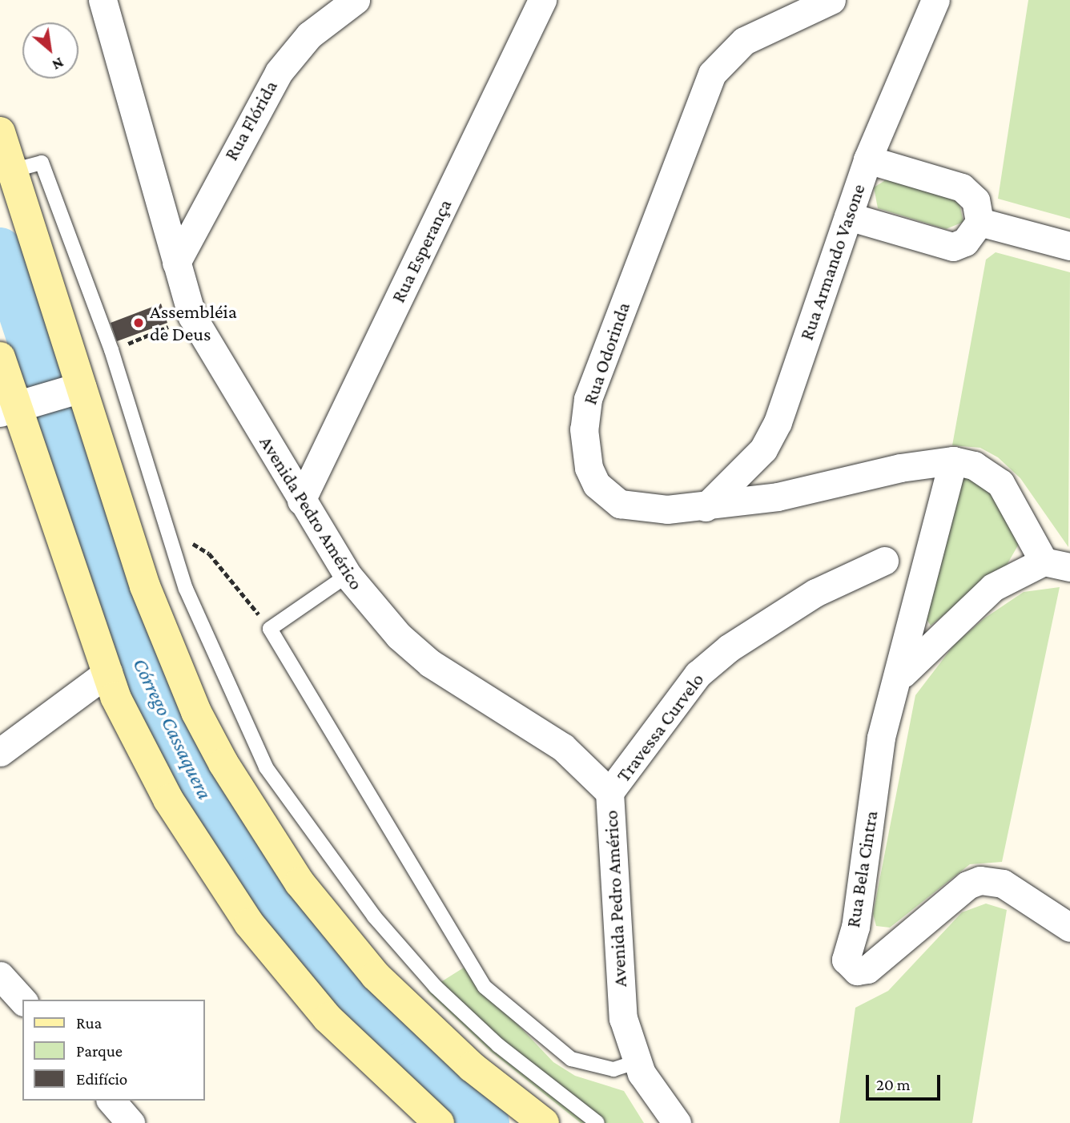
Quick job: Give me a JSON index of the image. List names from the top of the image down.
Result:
{
  "streets": {
    "street": [
      "Rua Flórida",
      "Rua Esperança",
      "Rua Armando Vasone",
      "Rua Odorinda",
      "Avenida Pedro Américo",
      "Travessa Curvelo",
      "Rua Bela Cintra"
    ]
  },
  "crossings": [
    ["Rua Flórida", "Avenida Pedro Américo"],
    ["Rua Esperança", "Avenida Pedro Américo"],
    ["Rua Armando Vasone", "Rua Odorinda"],
    ["Rua Odorinda", "Rua Bela Cintra"],
    ["Avenida Pedro Américo", "Travessa Curvelo"]
  ],
  "water": ["Córrego Cassaquera"],
  "places": ["Assembléia de Deus"],
  "legend": ["Rua", "Parque", "Edifício"],
  "scale_bar": "20 m",
  "north": "bottom right"
}
